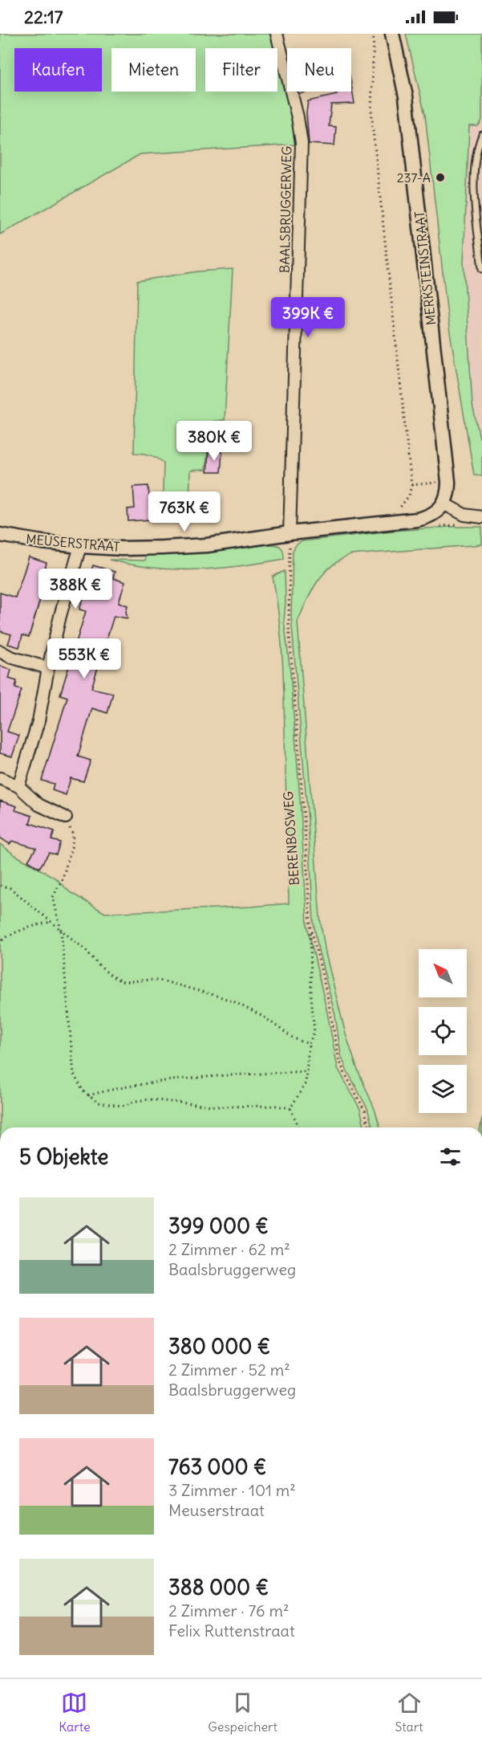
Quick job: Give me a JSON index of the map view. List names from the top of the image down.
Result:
{
  "streets": {
    "street": ["BAALSBRUGGERWEG", "MERKSTEINSTRAAT", "MEUSERSTRAAT"],
    "path": ["BERENBOSWEG"]
  },
  "crossings": [
    ["BAALSBRUGGERWEG", "MEUSERSTRAAT"],
    ["BAALSBRUGGERWEG", "BERENBOSWEG"],
    ["MEUSERSTRAAT", "BERENBOSWEG"]
  ],
  "places": ["237-A"],
  "north": "top left",
  "page": {
    "status": "22:17",
    "chip": [
      "Kaufen",
      "Mieten",
      "Filter",
      "Neu"
    ],
    "price": [
      "399K €",
      "380K €",
      "763K €",
      "388K €",
      "553K €"
    ],
    "heading": "5 Objekte",
    "list": [
      {
        "name": "399 000 €",
        "note": "2 Zimmer · 62 m² · Baalsbruggerweg"
      },
      {
        "name": "380 000 €",
        "note": "2 Zimmer · 52 m² · Baalsbruggerweg"
      },
      {
        "name": "763 000 €",
        "note": "3 Zimmer · 101 m² · Meuserstraat"
      },
      {
        "name": "388 000 €",
        "note": "2 Zimmer · 76 m² · Felix Ruttenstraat"
      }
    ],
    "tabs": ["Karte", "Gespeichert", "Start"]
  }
}
